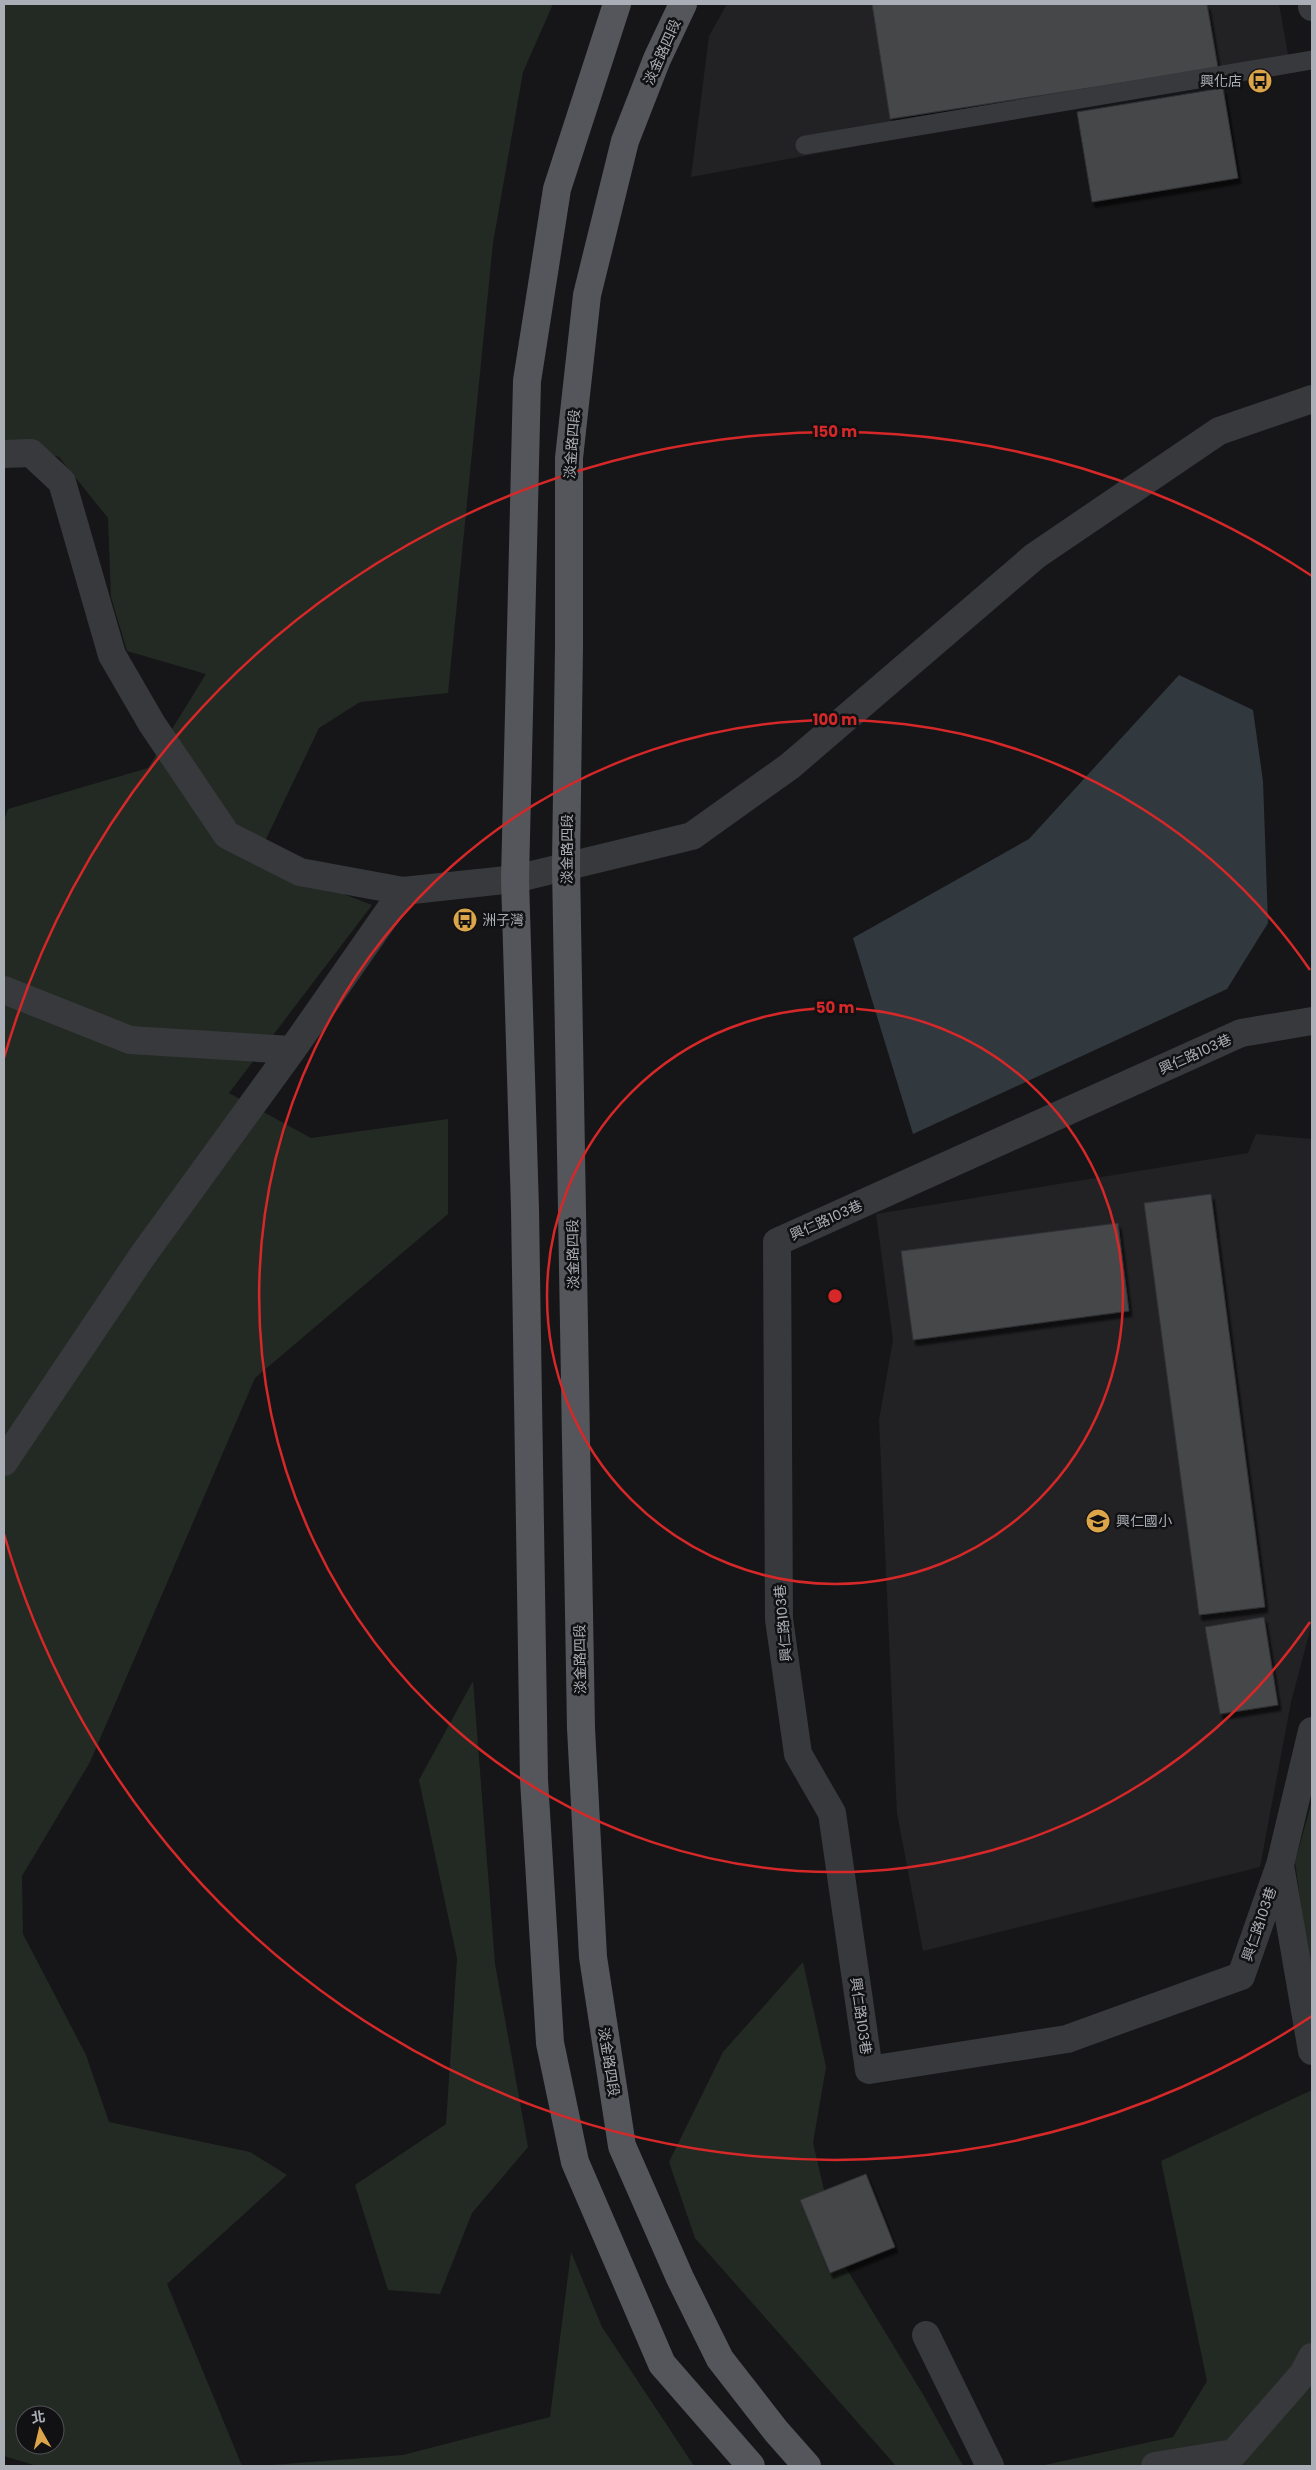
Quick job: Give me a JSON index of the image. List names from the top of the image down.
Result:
{
  "streets": {
    "main road": ["淡金路四段"],
    "street": ["興仁路103巷"]
  },
  "places": {
    "bus stop": ["興化店", "洲子灣"],
    "school or university": ["興仁國小"]
  },
  "north": "top",
  "rings": ["150 m", "100 m", "50 m"]
}
